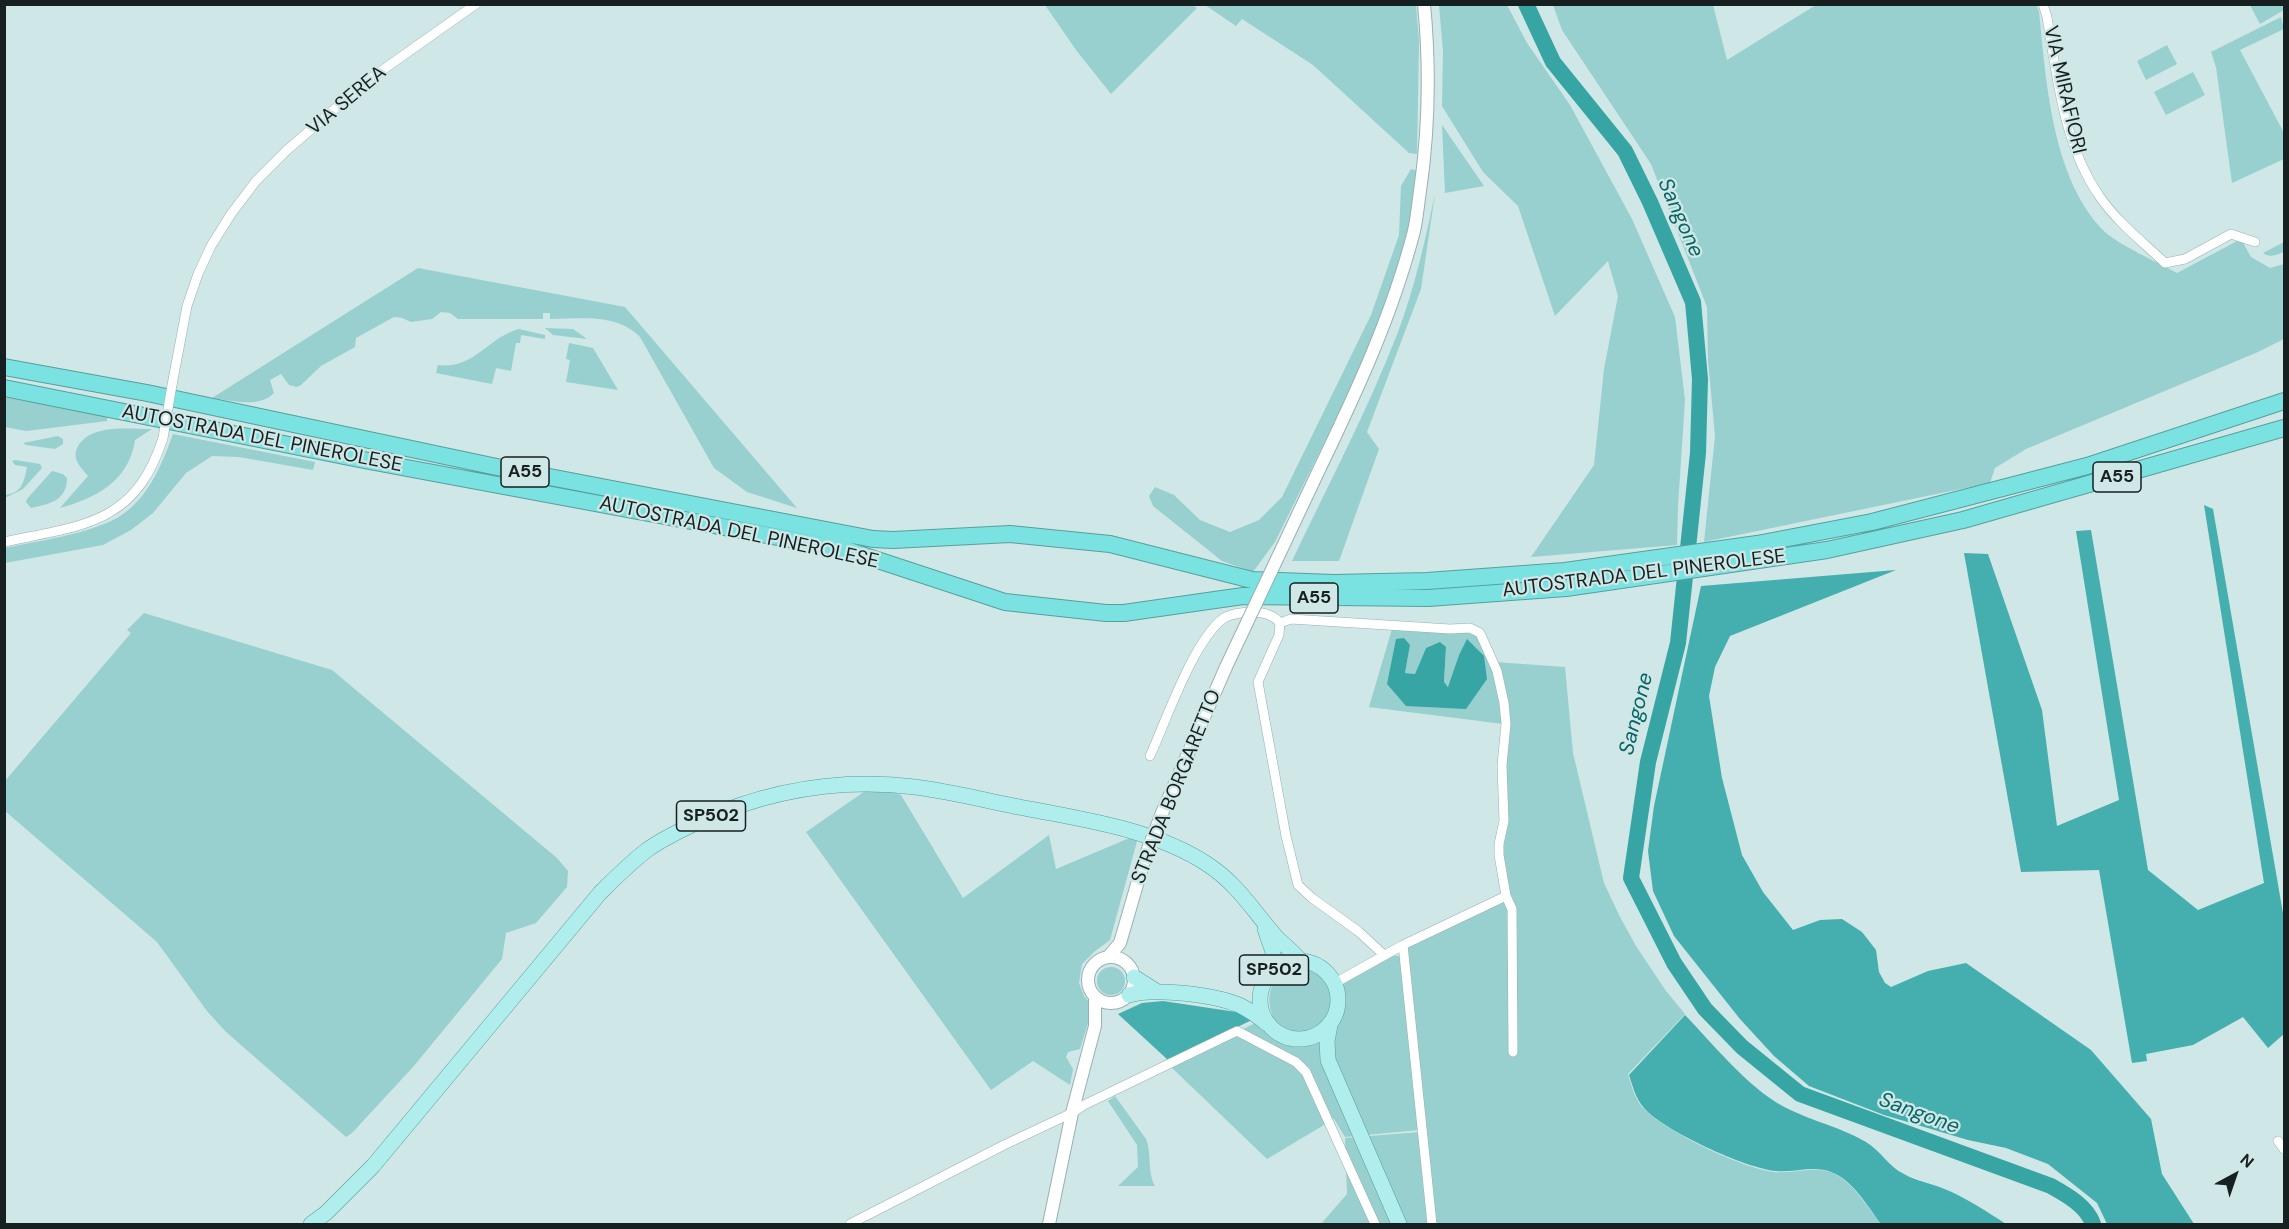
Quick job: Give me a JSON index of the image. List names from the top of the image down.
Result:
{
  "streets": {
    "highway": ["AUTOSTRADA DEL PINEROLESE", "A55"],
    "main road": ["SP502"],
    "street": ["VIA MIRAFIORI", "VIA SEREA", "STRADA BORGARETTO"]
  },
  "water": ["Sangone"],
  "north": "top right"
}
